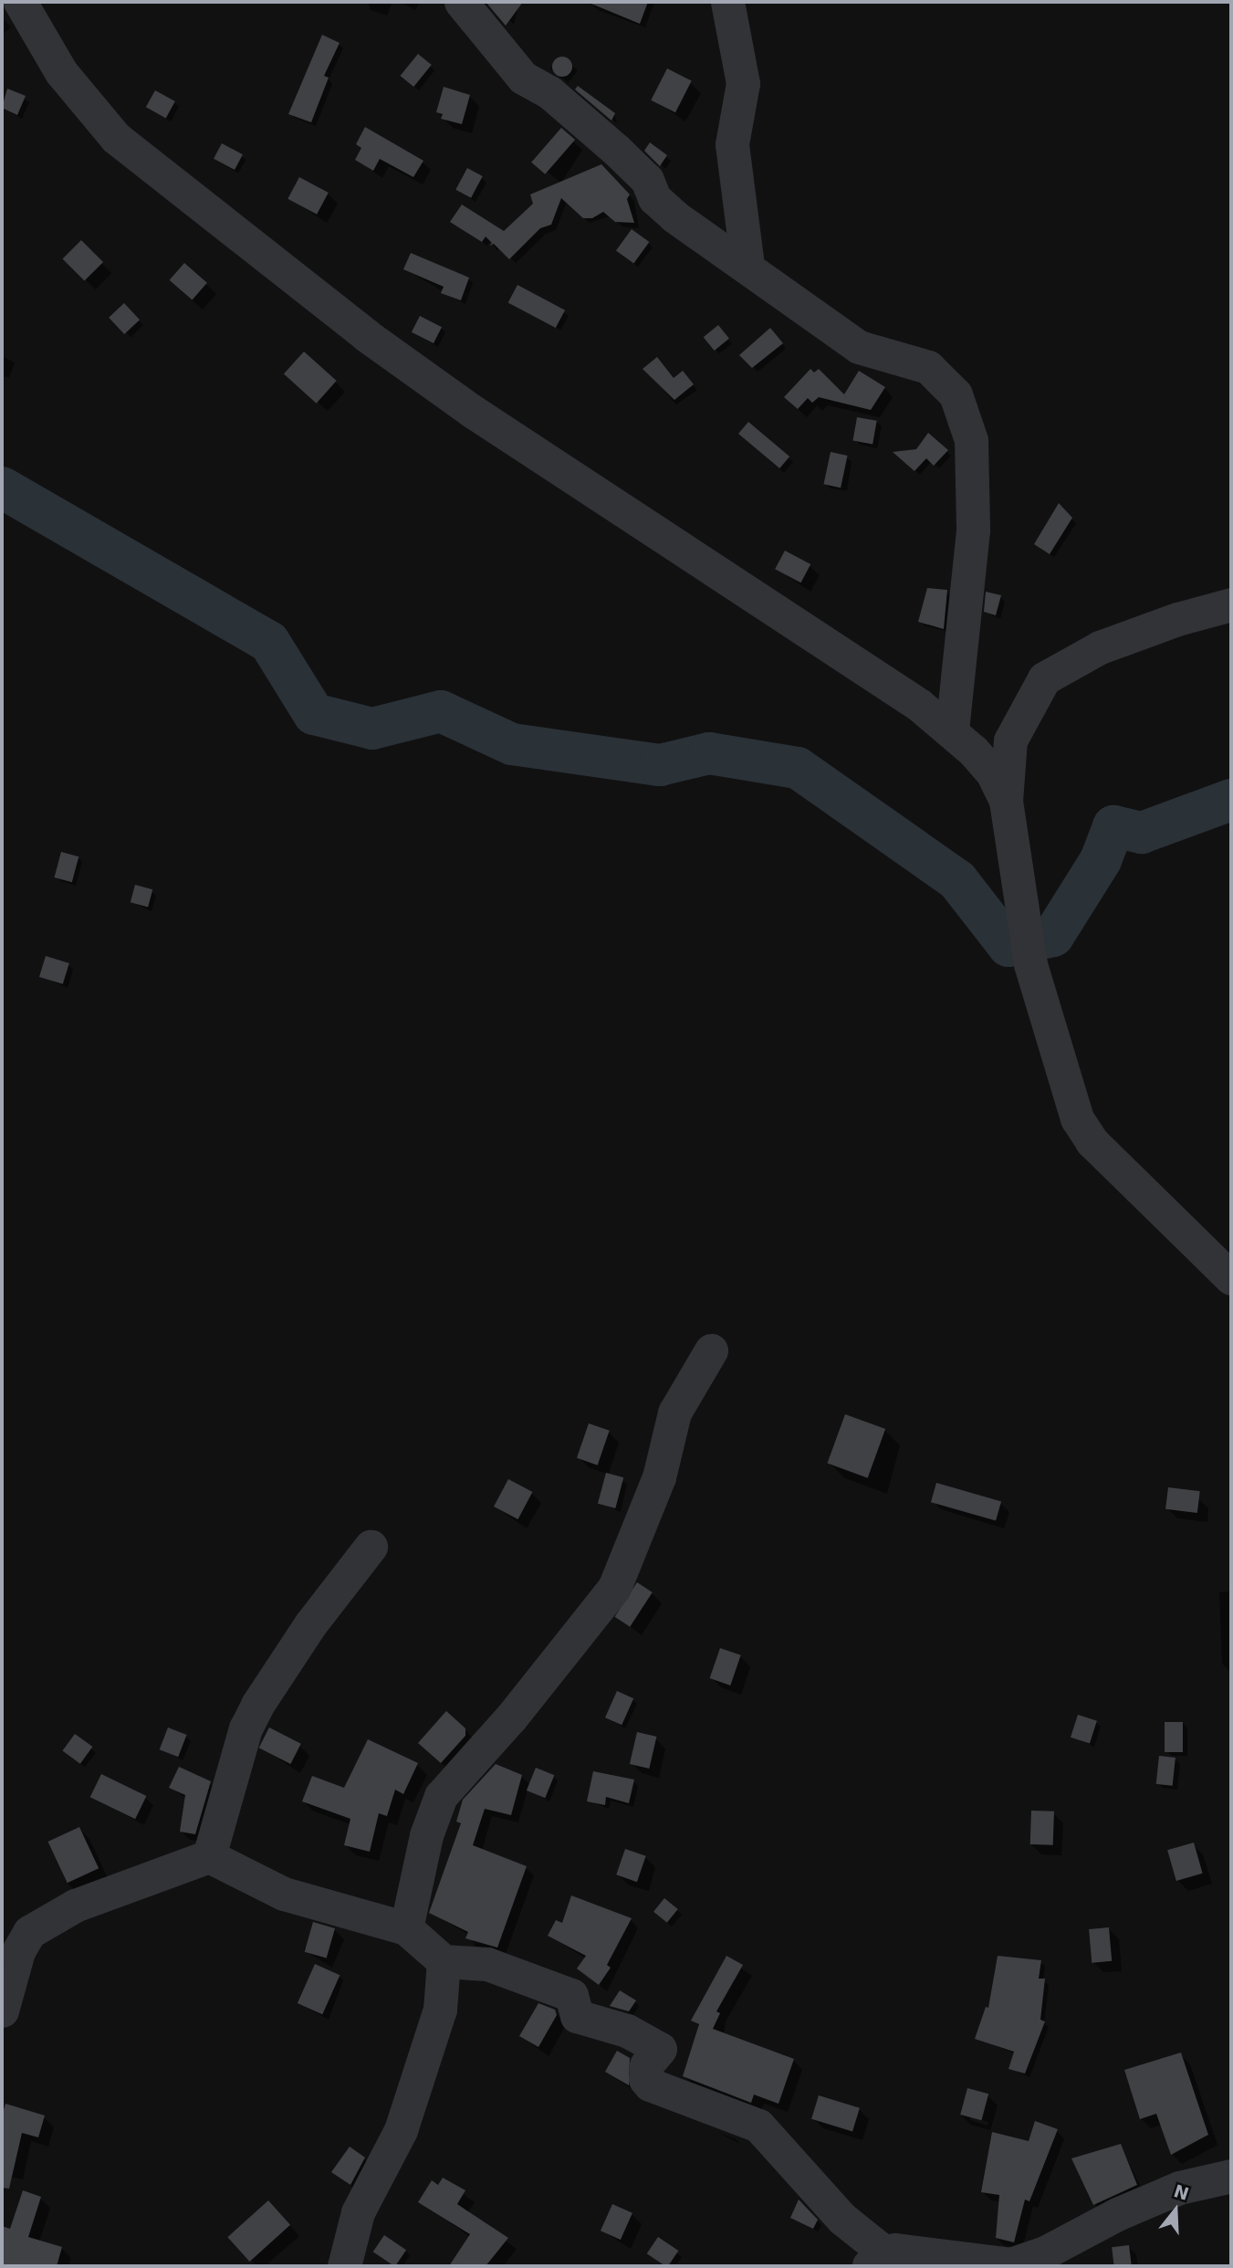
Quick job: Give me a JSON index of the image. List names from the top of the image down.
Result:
{
  "north": "top"
}
